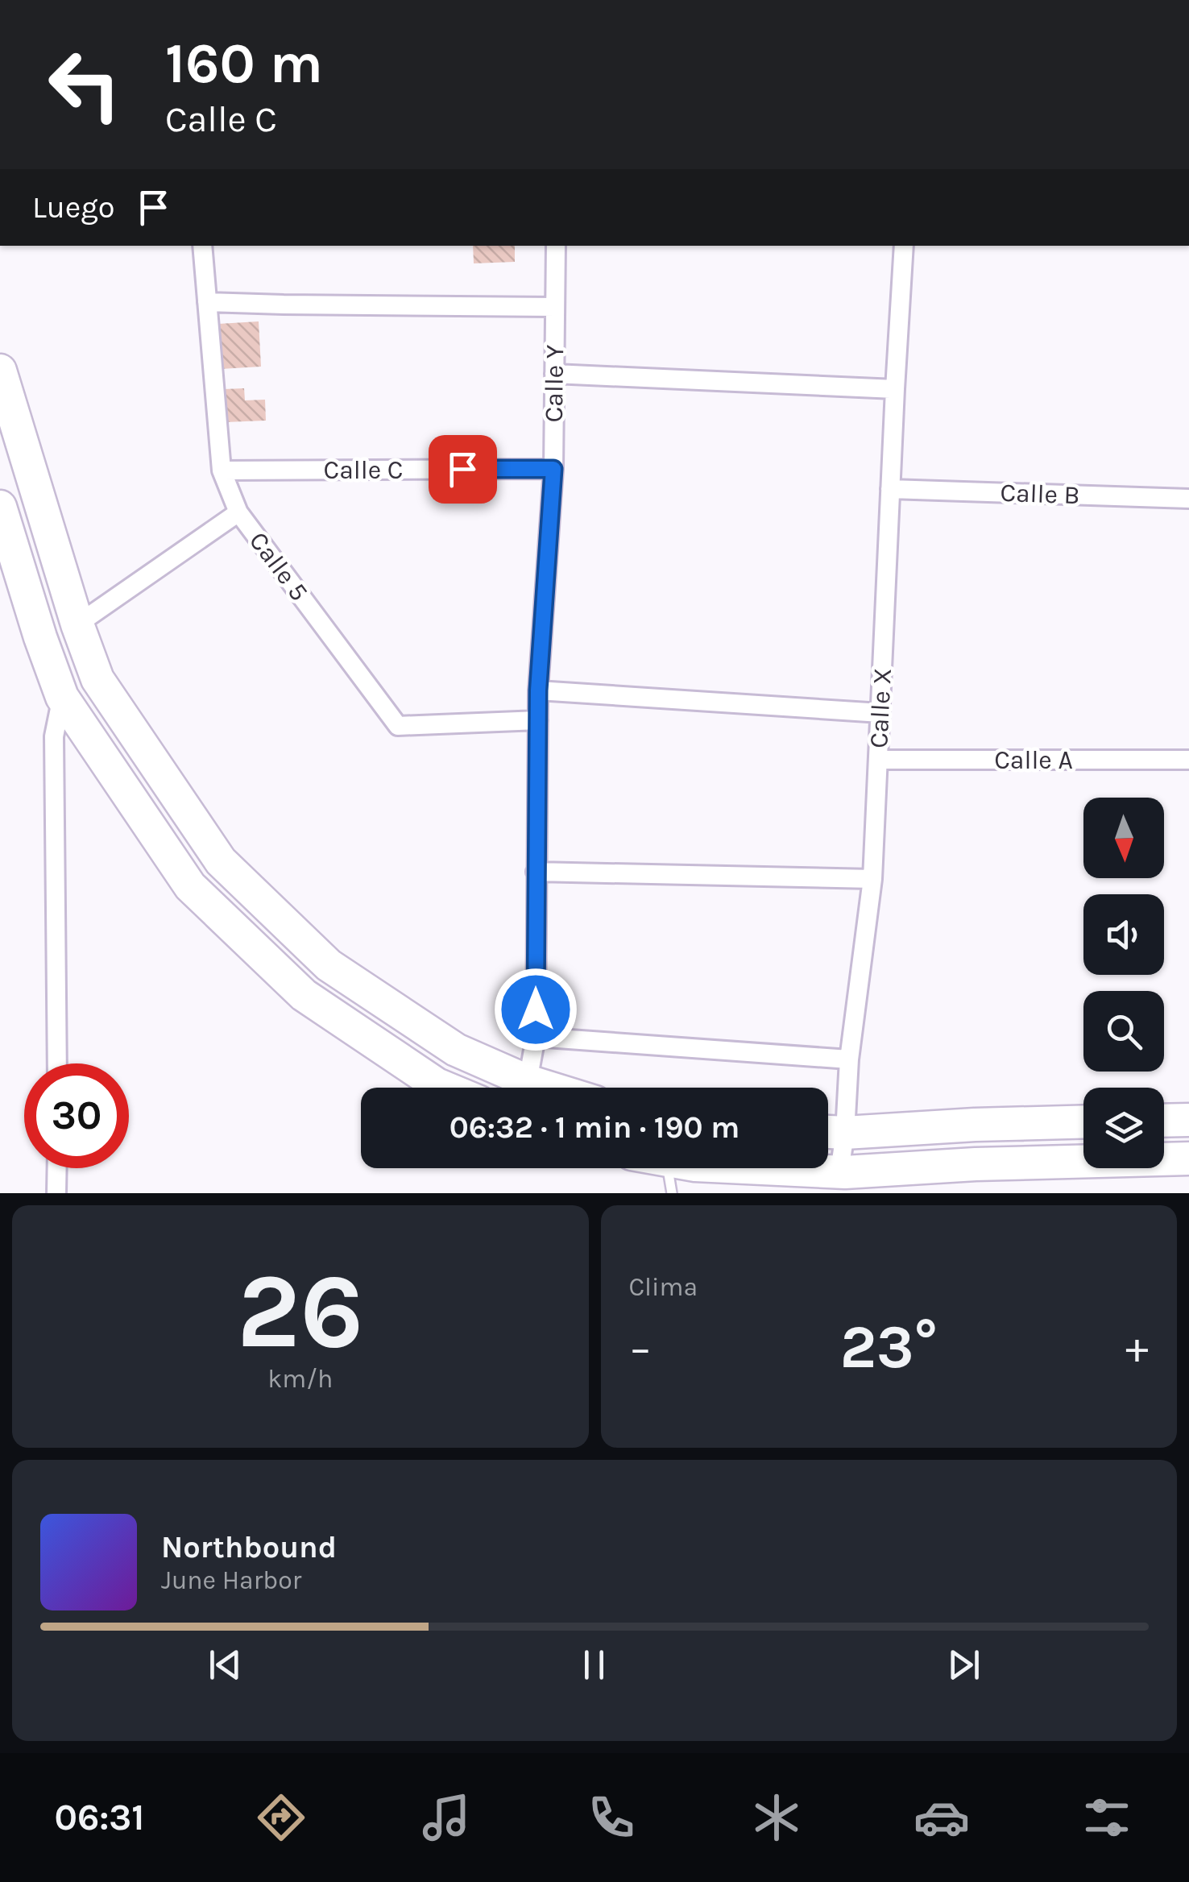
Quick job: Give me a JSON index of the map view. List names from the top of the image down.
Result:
{
  "streets": {
    "street": [
      "Calle Y",
      "Calle C",
      "Calle B",
      "Calle 5",
      "Calle X",
      "Calle A"
    ]
  },
  "crossings": [
    ["Calle Y", "Calle C"],
    ["Calle Y", "Calle 5"],
    ["Calle C", "Calle 5"],
    ["Calle B", "Calle X"],
    ["Calle X", "Calle A"]
  ],
  "north": "bottom",
  "page": {
    "turn": ["160 m", "Calle C"],
    "then": "Luego",
    "limit": "30",
    "trip": "06:32 · 1 min · 190 m",
    "tile": [
      ["26", "km/h"],
      "Clima"
    ],
    "heat": ["−", "23°", "+"],
    "song": ["Northbound", "June Harbor"],
    "tabs": "06:31"
  }
}
